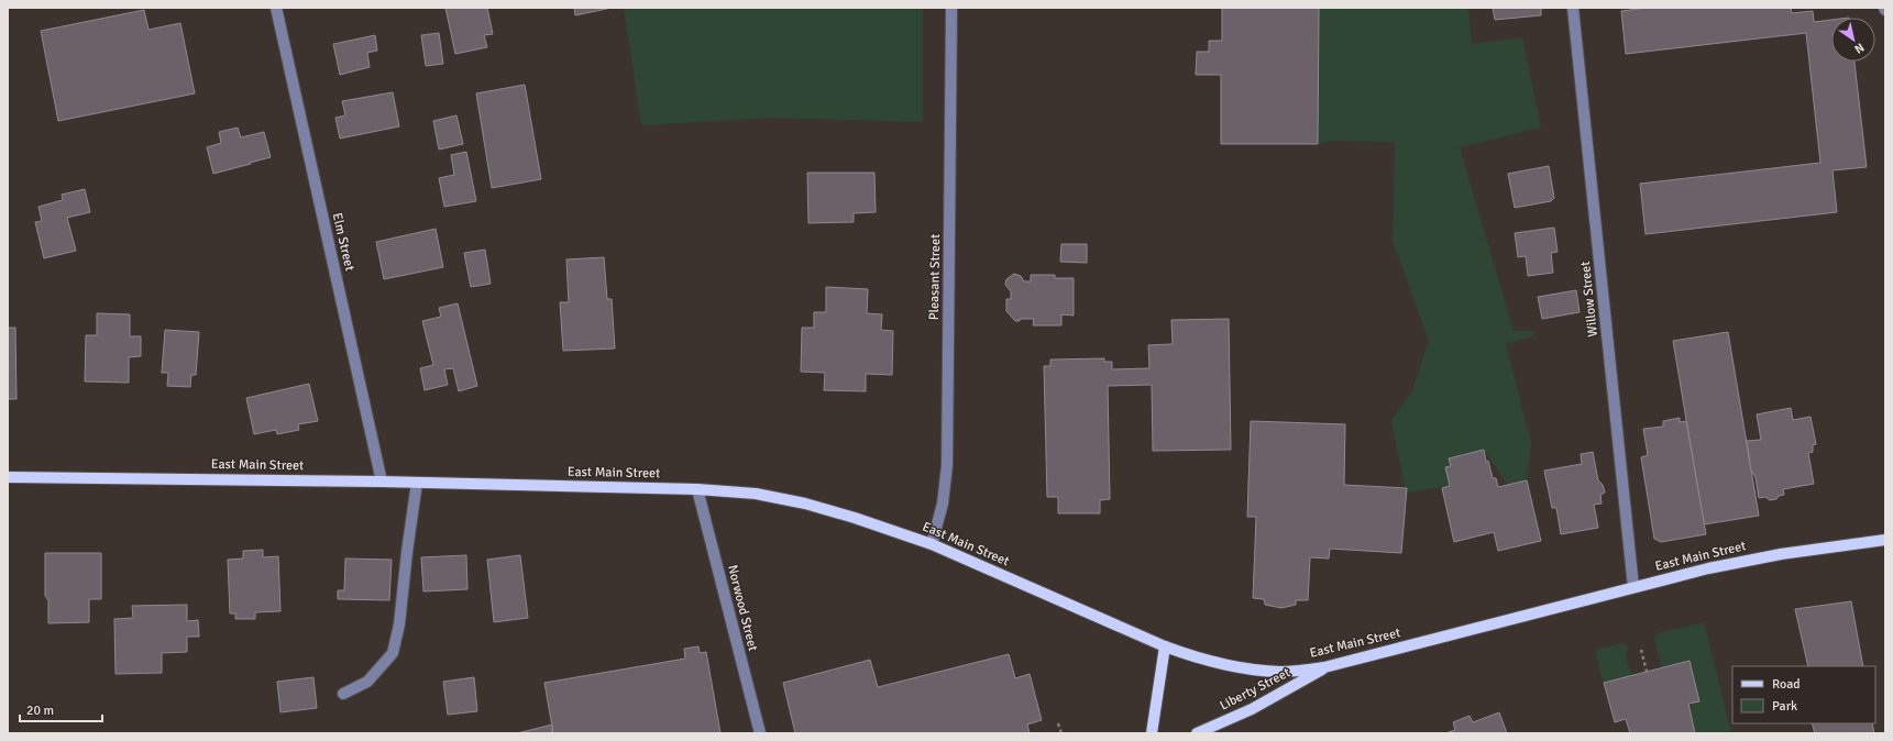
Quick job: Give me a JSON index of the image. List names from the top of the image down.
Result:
{
  "streets": {
    "main road": ["East Main Street", "Liberty Street"],
    "street": [
      "Elm Street",
      "Pleasant Street",
      "Willow Street",
      "Norwood Street"
    ]
  },
  "crossings": [
    ["Elm Street", "East Main Street"],
    ["Pleasant Street", "East Main Street"],
    ["Willow Street", "East Main Street"],
    ["East Main Street", "Norwood Street"],
    ["East Main Street", "Liberty Street"]
  ],
  "legend": ["Road", "Park"],
  "scale_bar": "20 m",
  "north": "bottom right"
}
